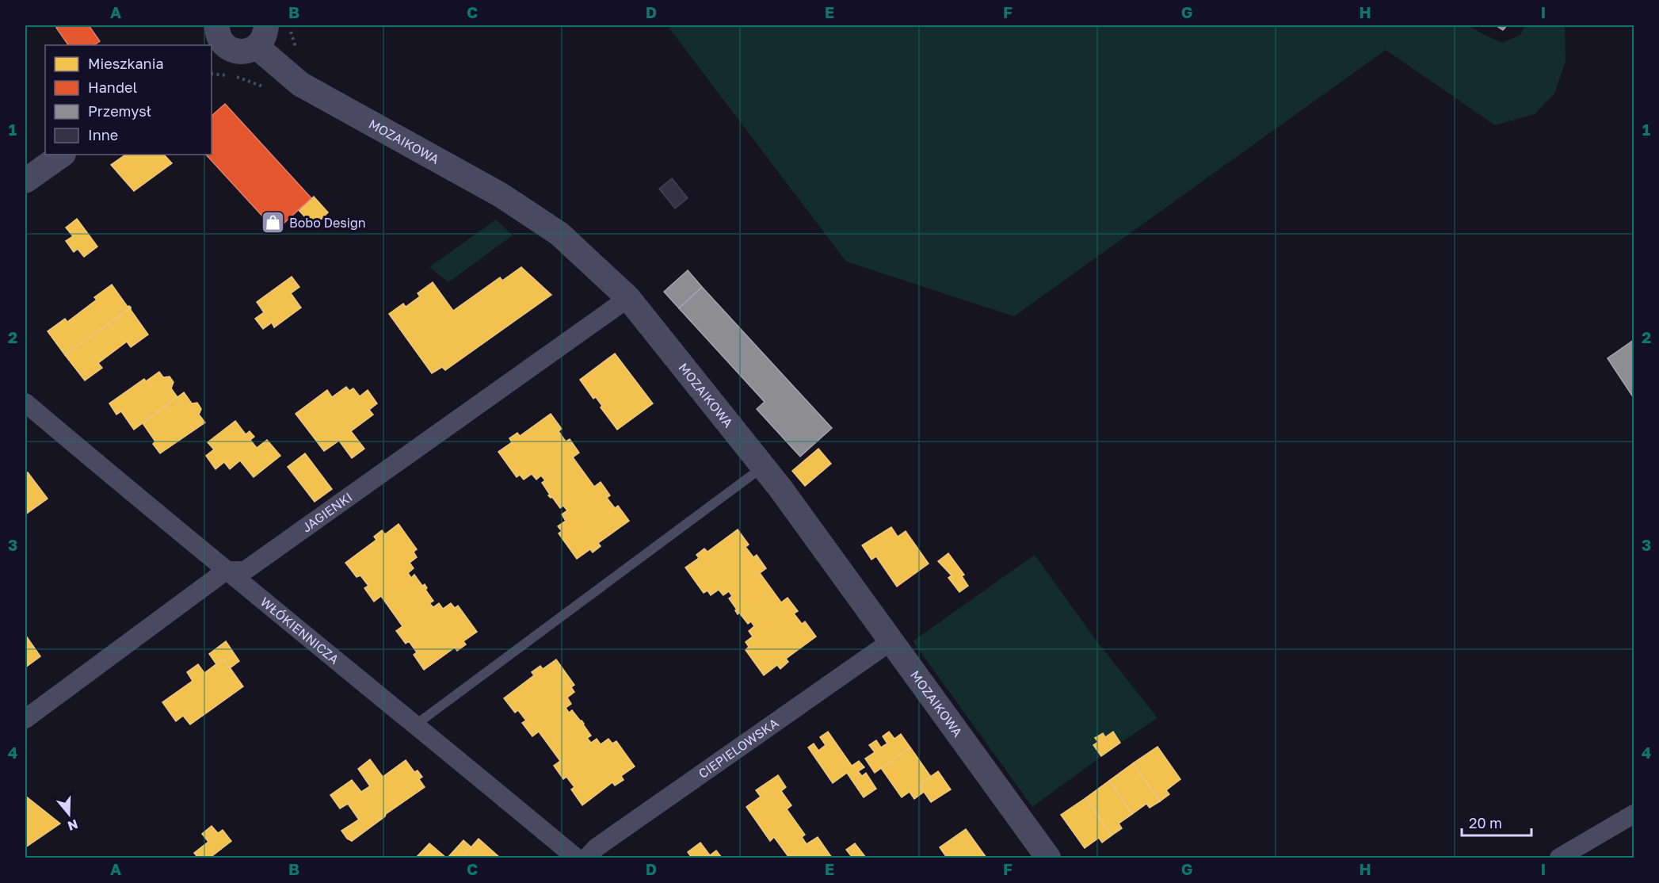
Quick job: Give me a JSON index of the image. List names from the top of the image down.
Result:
{
  "streets": {
    "street": [
      "MOZAIKOWA",
      "JAGIENKI",
      "WŁÓKIENNICZA",
      "CIEPIELOWSKA"
    ]
  },
  "crossings": [
    ["MOZAIKOWA", "JAGIENKI"],
    ["MOZAIKOWA", "CIEPIELOWSKA"],
    ["JAGIENKI", "WŁÓKIENNICZA"]
  ],
  "places": {
    "shop": ["Bobo Design"]
  },
  "legend": [
    "Mieszkania",
    "Handel",
    "Przemysł",
    "Inne"
  ],
  "scale_bar": "20 m",
  "north": "bottom",
  "grid": {
    "columns": [
      "A",
      "B",
      "C",
      "D",
      "E",
      "F",
      "G",
      "H",
      "I"
    ],
    "rows": [
      "1",
      "2",
      "3",
      "4"
    ]
  }
}
